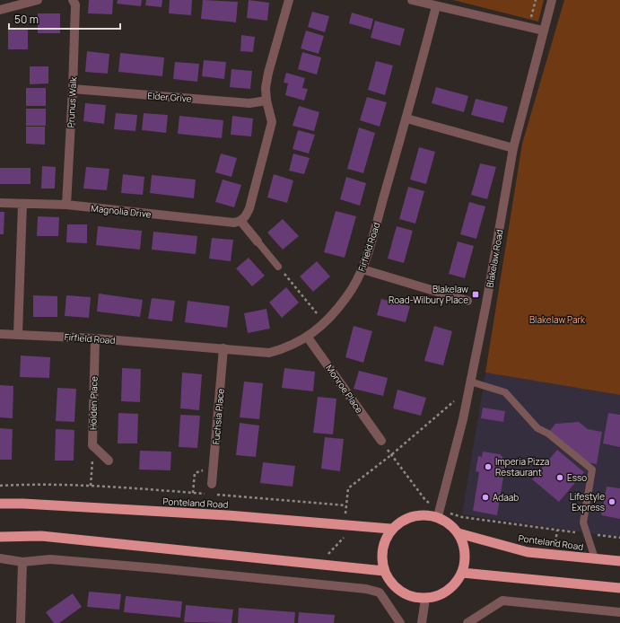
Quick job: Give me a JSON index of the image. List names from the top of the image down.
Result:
{
  "streets": {
    "highway": ["Ponteland Road"],
    "street": [
      "Elder Grive",
      "Prunus Walk",
      "Magnolia Drive",
      "Firfield Road",
      "Blakelaw Road",
      "Monroe Place",
      "Holden Place",
      "Fuchsia Place"
    ]
  },
  "crossings": [
    ["Elder Grive", "Prunus Walk"],
    ["Prunus Walk", "Magnolia Drive"],
    ["Firfield Road", "Monroe Place"],
    ["Firfield Road", "Holden Place"],
    ["Firfield Road", "Fuchsia Place"],
    ["Blakelaw Road", "Ponteland Road"]
  ],
  "parks": ["Blakelaw Park"],
  "places": {
    "transit": ["Blakelaw Road-Wilbury Place"],
    "other": [
      "Imperia Pizza Restaurant",
      "Esso",
      "Adaab",
      "Lifestyle Express"
    ]
  },
  "scale_bar": "50 m"
}
